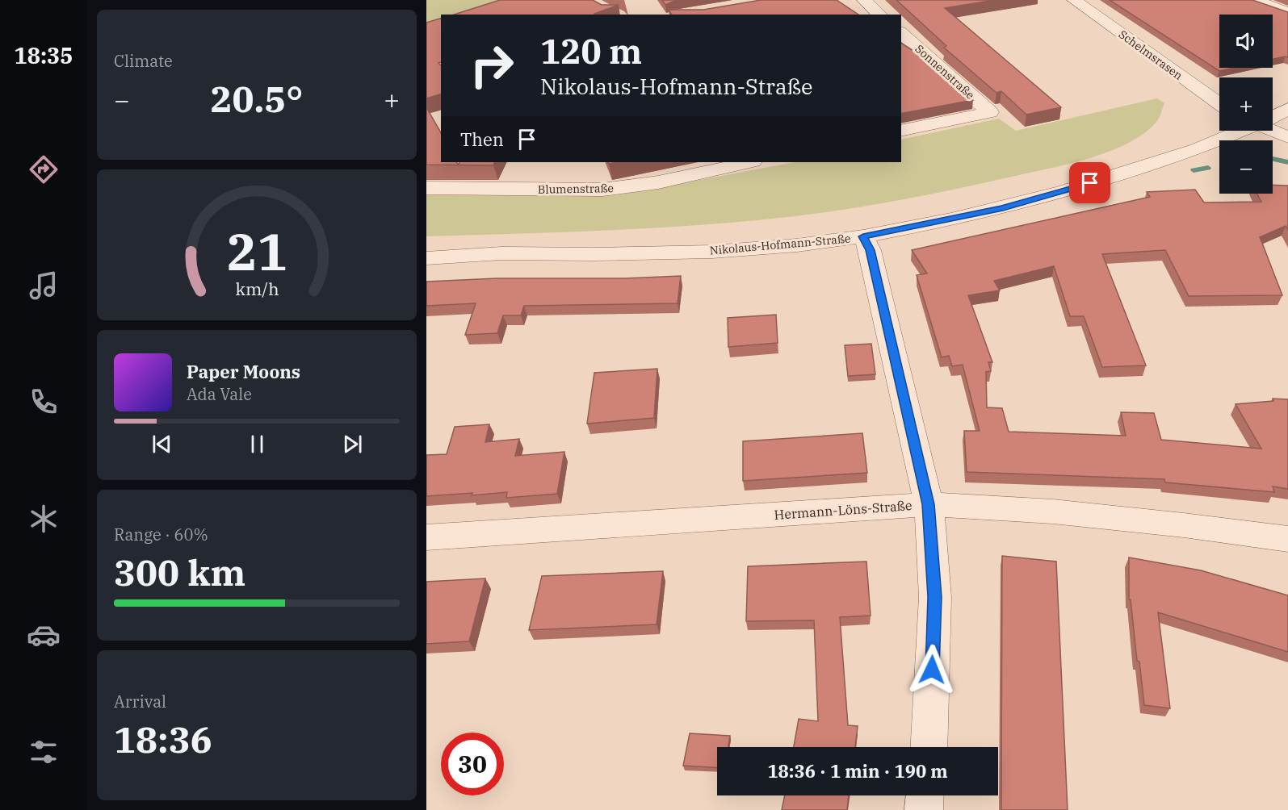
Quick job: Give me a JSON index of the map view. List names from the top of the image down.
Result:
{
  "streets": {
    "street": [
      "Schelmsrasen",
      "Sonnenstraße",
      "Blumenstraße",
      "Nikolaus-Hofmann-Straße",
      "Hermann-Löns-Straße"
    ]
  },
  "page": {
    "tabs": "18:35",
    "tile": [
      "Climate",
      ["Range · 60%", "300 km"],
      ["Arrival", "18:36"]
    ],
    "map_buttons": ["+", "−"],
    "turn": ["120 m", "Nikolaus-Hofmann-Straße"],
    "heat": ["−", "20.5°", "+"],
    "then": "Then",
    "song": ["Paper Moons", "Ada Vale"],
    "limit": "30",
    "trip": "18:36 · 1 min · 190 m",
    "gauge": ["21", "km/h"]
  }
}
